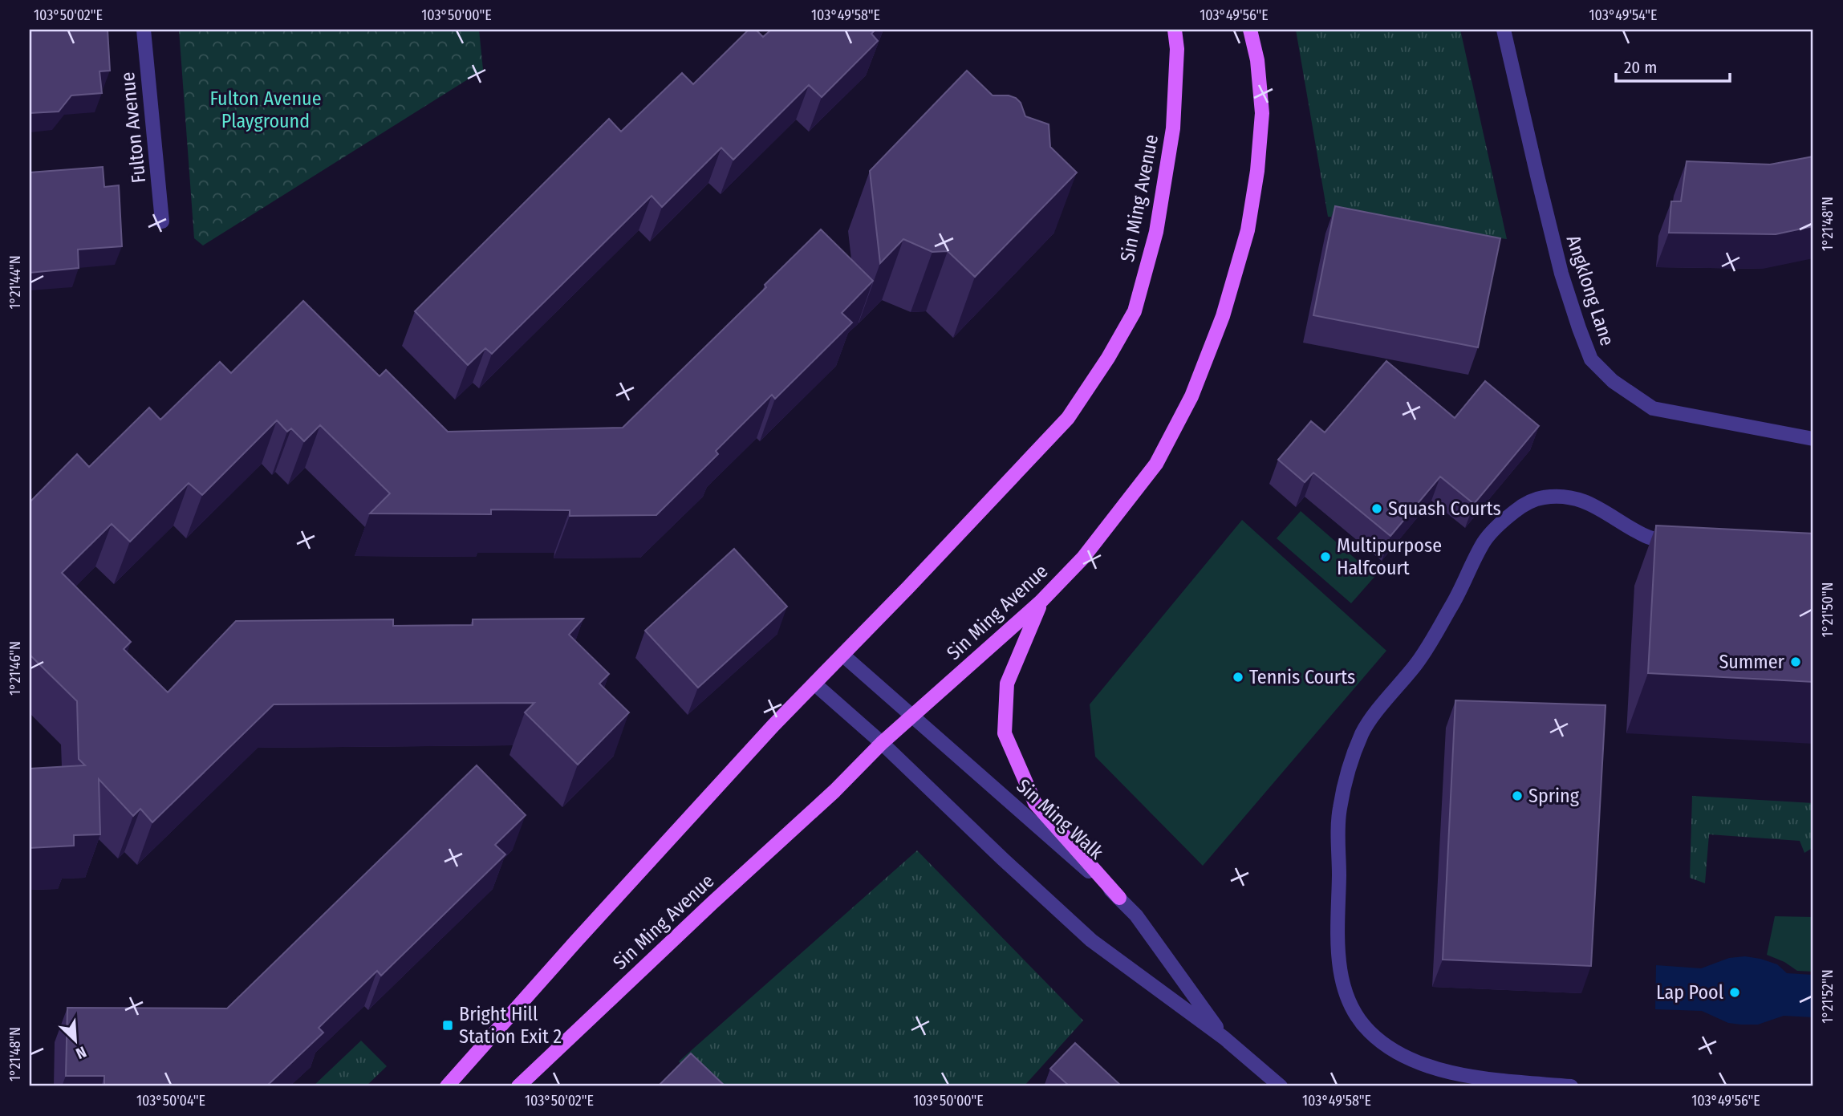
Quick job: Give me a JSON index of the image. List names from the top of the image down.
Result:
{
  "streets": {
    "main road": ["Sin Ming Avenue"],
    "street": ["Fulton Avenue", "Angklong Lane", "Sin Ming Walk"]
  },
  "crossings": [
    ["Sin Ming Avenue", "Sin Ming Walk"]
  ],
  "parks": ["Fulton Avenue Playground"],
  "places": {
    "other": [
      "Squash Courts",
      "Multipurpose Halfcourt",
      "Summer",
      "Tennis Courts",
      "Spring",
      "Lap Pool"
    ],
    "transit": ["Bright Hill Station Exit 2"]
  },
  "scale_bar": "20 m",
  "north": "bottom right",
  "coordinates": [
    "103°50'02\"E",
    "103°50'00\"E",
    "103°49'58\"E",
    "103°49'56\"E",
    "103°49'54\"E",
    "1°21'48\"N",
    "1°21'44\"N",
    "1°21'50\"N",
    "1°21'46\"N",
    "1°21'52\"N",
    "103°50'04\"E"
  ]
}
